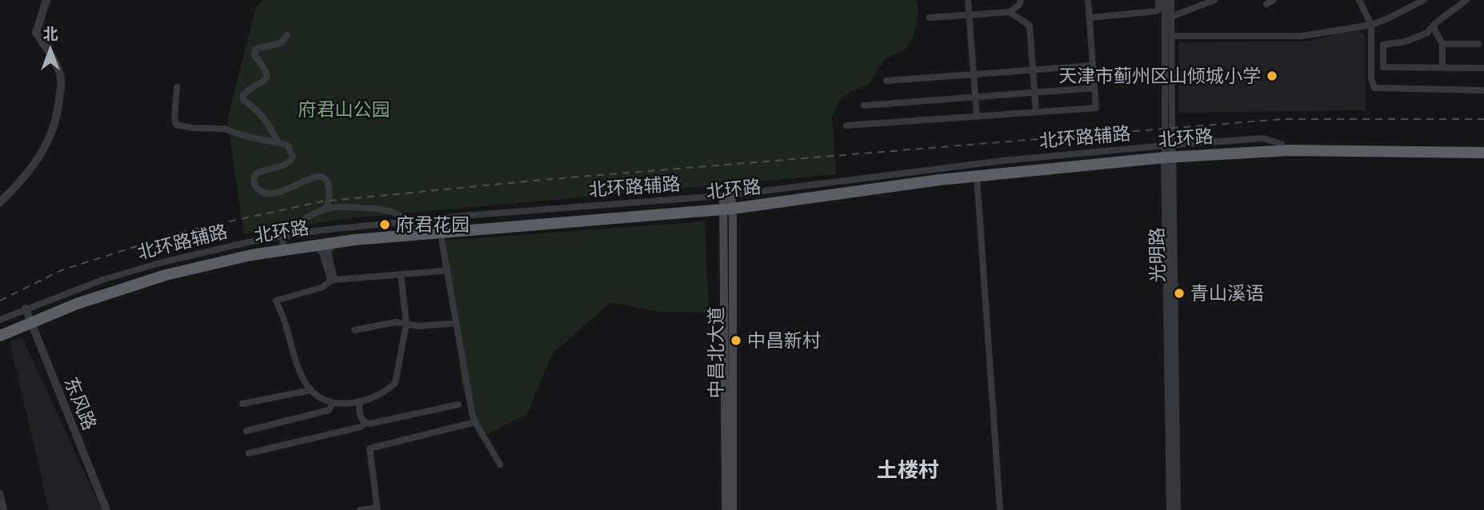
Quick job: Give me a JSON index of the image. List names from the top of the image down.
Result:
{
  "streets": {
    "highway": ["北环路"],
    "main road": ["中昌北大道"],
    "street": ["光明路", "东风路"]
  },
  "crossings": [
    ["北环路", "光明路"],
    ["北环路", "中昌北大道"],
    ["北环路", "东风路"]
  ],
  "districts": ["土楼村"],
  "parks": ["府君山公园"],
  "places": [
    "天津市蓟州区山倾城小学",
    "府君花园",
    "青山溪语",
    "中昌新村"
  ],
  "north": "top"
}
